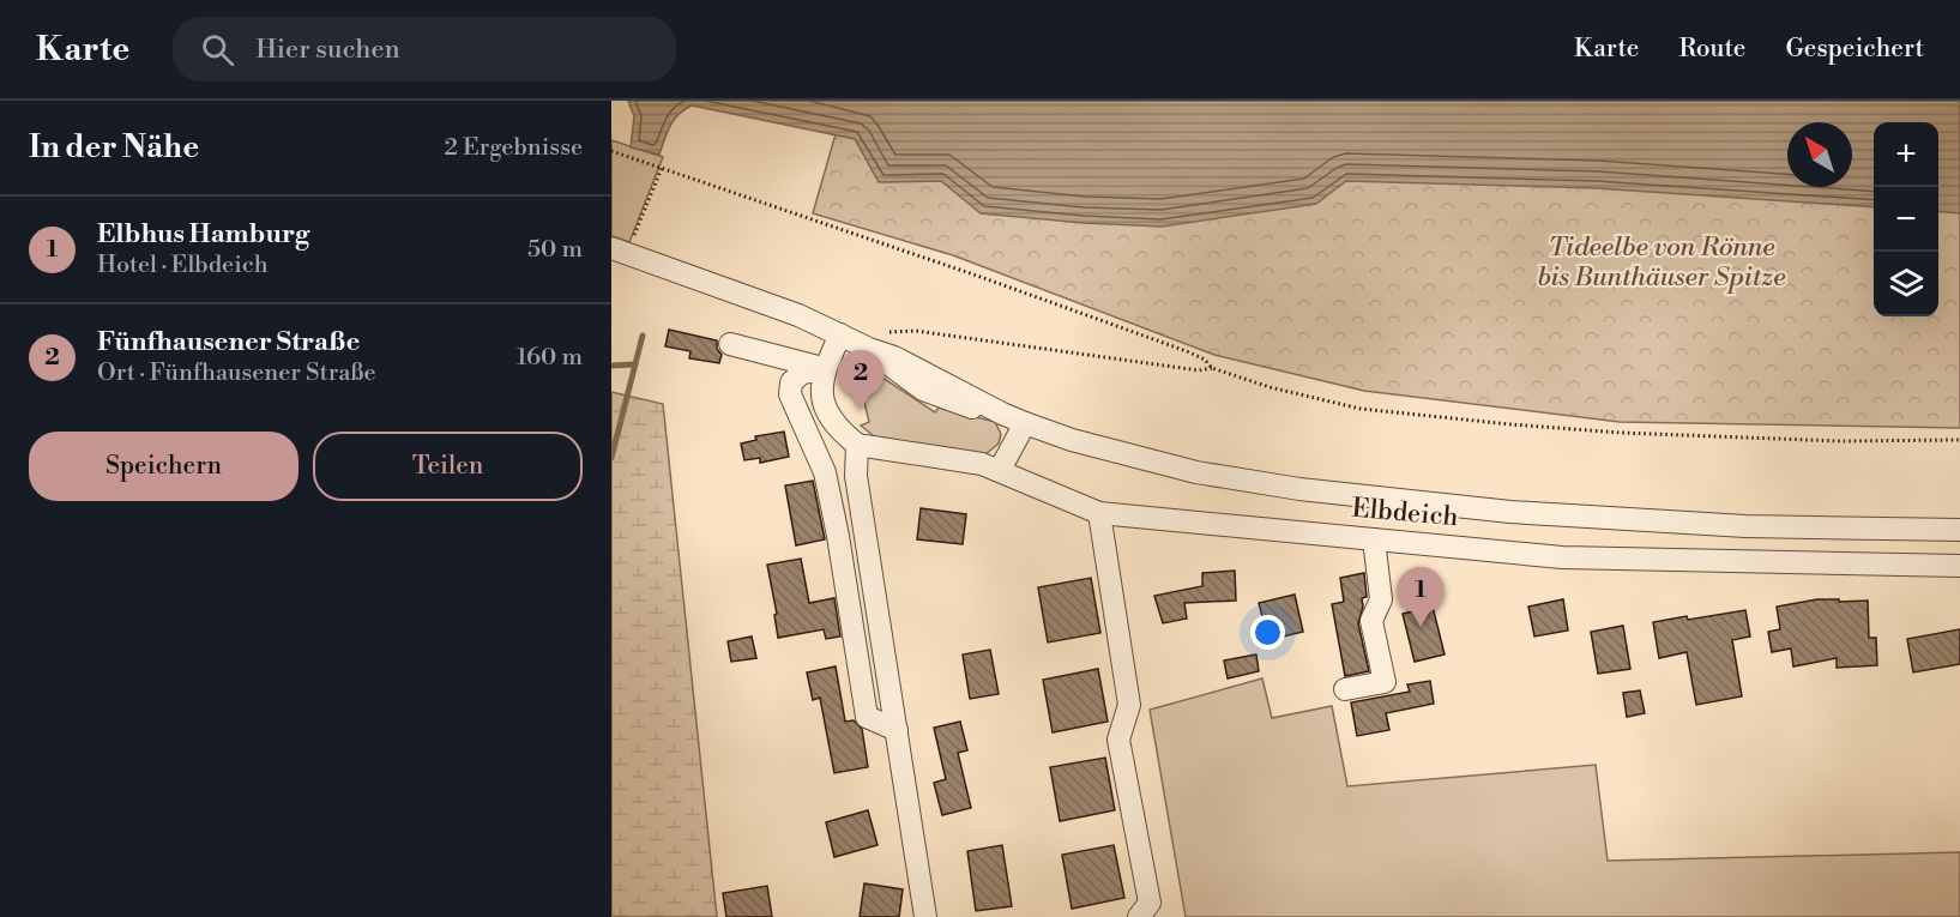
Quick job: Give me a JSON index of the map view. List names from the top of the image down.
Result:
{
  "streets": {
    "street": ["Elbdeich"]
  },
  "parks": ["Tideelbe von Rönne bis Bunthäuser Spitze"],
  "north": "top left",
  "page": {
    "header": "Karte",
    "search": "Hier suchen",
    "nav": ["Karte", "Route", "Gespeichert"],
    "heading": ["In der Nähe", "2 Ergebnisse"],
    "map_buttons": ["+", "−"],
    "list": [
      {
        "mark": "1",
        "name": "Elbhus Hamburg",
        "note": "Hotel · Elbdeich",
        "value": "50 m"
      },
      {
        "mark": "2",
        "name": "Fünfhausener Straße",
        "note": "Ort · Fünfhausener Straße",
        "value": "160 m"
      }
    ],
    "pins": ["2", "1"],
    "buttons": ["Speichern", "Teilen"]
  }
}
